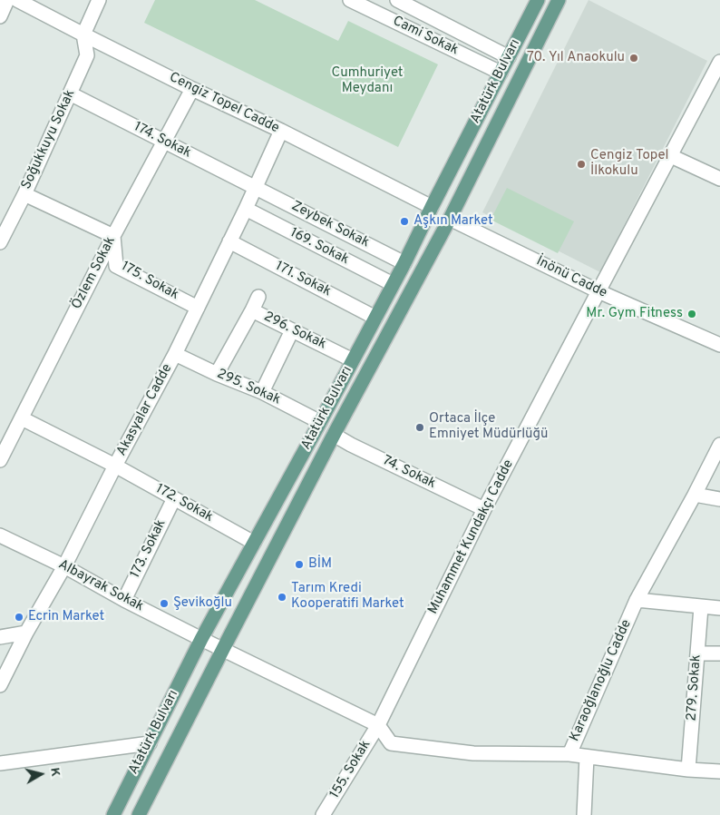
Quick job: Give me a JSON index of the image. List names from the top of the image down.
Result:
{
  "streets": {
    "main road": ["Atatürk Bulvarı"],
    "street": [
      "Cami Sokak",
      "Cengiz Topel Cadde",
      "Soğukkuyu Sokak",
      "174. Sokak",
      "Zeybek Sokak",
      "169. Sokak",
      "Özlem Sokak",
      "İnönü Cadde",
      "171. Sokak",
      "175. Sokak",
      "296. Sokak",
      "295. Sokak",
      "Akasyalar Cadde",
      "74. Sokak",
      "172. Sokak",
      "Muhammet Kundakçı Cadde",
      "173. Sokak",
      "Albayrak Sokak",
      "Karaoğlanoğlu Cadde",
      "279. Sokak",
      "155. Sokak"
    ]
  },
  "crossings": [
    ["Cami Sokak", "Atatürk Bulvarı"],
    ["Atatürk Bulvarı", "Cengiz Topel Cadde"],
    ["Atatürk Bulvarı", "Zeybek Sokak"],
    ["Atatürk Bulvarı", "169. Sokak"],
    ["Atatürk Bulvarı", "İnönü Cadde"],
    ["Atatürk Bulvarı", "171. Sokak"],
    ["Atatürk Bulvarı", "296. Sokak"],
    ["Atatürk Bulvarı", "295. Sokak"],
    ["Atatürk Bulvarı", "74. Sokak"],
    ["Atatürk Bulvarı", "172. Sokak"],
    ["Atatürk Bulvarı", "Albayrak Sokak"],
    ["Atatürk Bulvarı", "Karaoğlanoğlu Cadde"],
    ["Cengiz Topel Cadde", "Soğukkuyu Sokak"],
    ["Cengiz Topel Cadde", "Özlem Sokak"],
    ["Cengiz Topel Cadde", "Akasyalar Cadde"],
    ["Soğukkuyu Sokak", "174. Sokak"],
    ["174. Sokak", "Zeybek Sokak"],
    ["174. Sokak", "Özlem Sokak"],
    ["174. Sokak", "Akasyalar Cadde"],
    ["Zeybek Sokak", "Akasyalar Cadde"],
    ["169. Sokak", "Akasyalar Cadde"],
    ["Özlem Sokak", "175. Sokak"],
    ["Özlem Sokak", "172. Sokak"],
    ["İnönü Cadde", "Muhammet Kundakçı Cadde"],
    ["171. Sokak", "Akasyalar Cadde"],
    ["175. Sokak", "Akasyalar Cadde"],
    ["296. Sokak", "295. Sokak"],
    ["295. Sokak", "Akasyalar Cadde"],
    ["Akasyalar Cadde", "172. Sokak"],
    ["Akasyalar Cadde", "Albayrak Sokak"],
    ["74. Sokak", "Muhammet Kundakçı Cadde"],
    ["172. Sokak", "173. Sokak"],
    ["Muhammet Kundakçı Cadde", "Karaoğlanoğlu Cadde"],
    ["Muhammet Kundakçı Cadde", "155. Sokak"],
    ["173. Sokak", "Albayrak Sokak"],
    ["Albayrak Sokak", "Karaoğlanoğlu Cadde"],
    ["Karaoğlanoğlu Cadde", "155. Sokak"]
  ],
  "parks": ["Cumhuriyet Meydanı"],
  "places": [
    "70. Yıl Anaokulu",
    "Cengiz Topel İlkokulu",
    "Aşkın Market",
    "Mr. Gym Fitness",
    "Ortaca İlçe Emniyet Müdürlüğü",
    "BİM",
    "Tarım Kredi Kooperatifi Market",
    "Şevikoğlu",
    "Ecrin Market"
  ],
  "north": "right"
}
